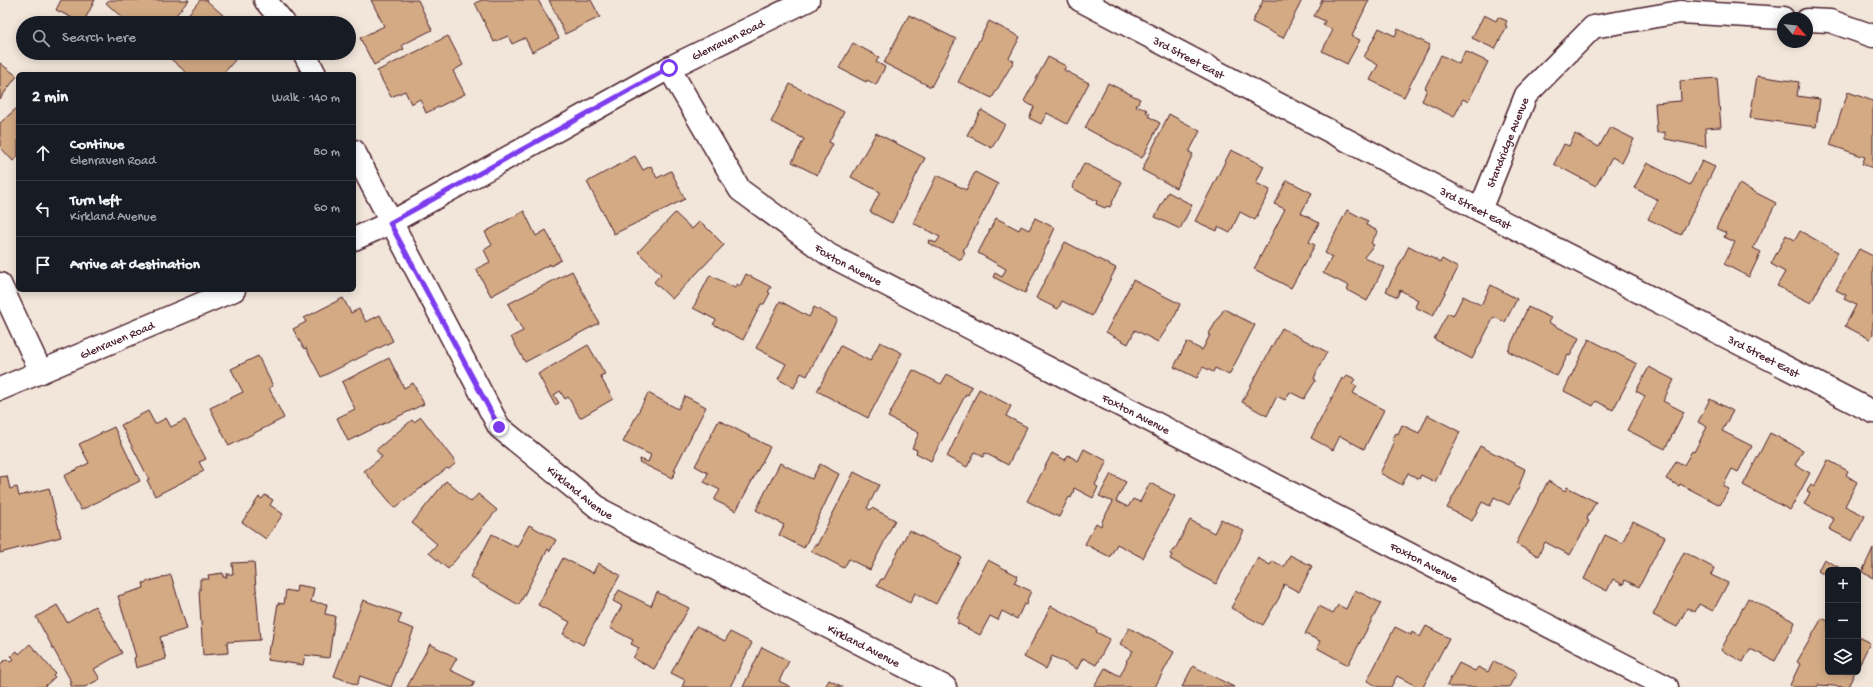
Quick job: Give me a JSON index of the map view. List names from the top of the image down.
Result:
{
  "streets": {
    "street": [
      "Glenraven Road",
      "3rd Street East",
      "Standridge Avenue",
      "Foxton Avenue",
      "Kirkland Avenue"
    ]
  },
  "crossings": [
    ["Glenraven Road", "Foxton Avenue"],
    ["Glenraven Road", "Kirkland Avenue"],
    ["3rd Street East", "Standridge Avenue"]
  ],
  "north": "bottom right",
  "page": {
    "search": "Search here",
    "heading": ["2 min", "Walk · 140 m"],
    "list": [
      ["Continue", "Glenraven Road", "80 m"],
      ["Turn left", "Kirkland Avenue", "60 m"],
      "Arrive at destination"
    ],
    "map_buttons": ["+", "−"]
  }
}
